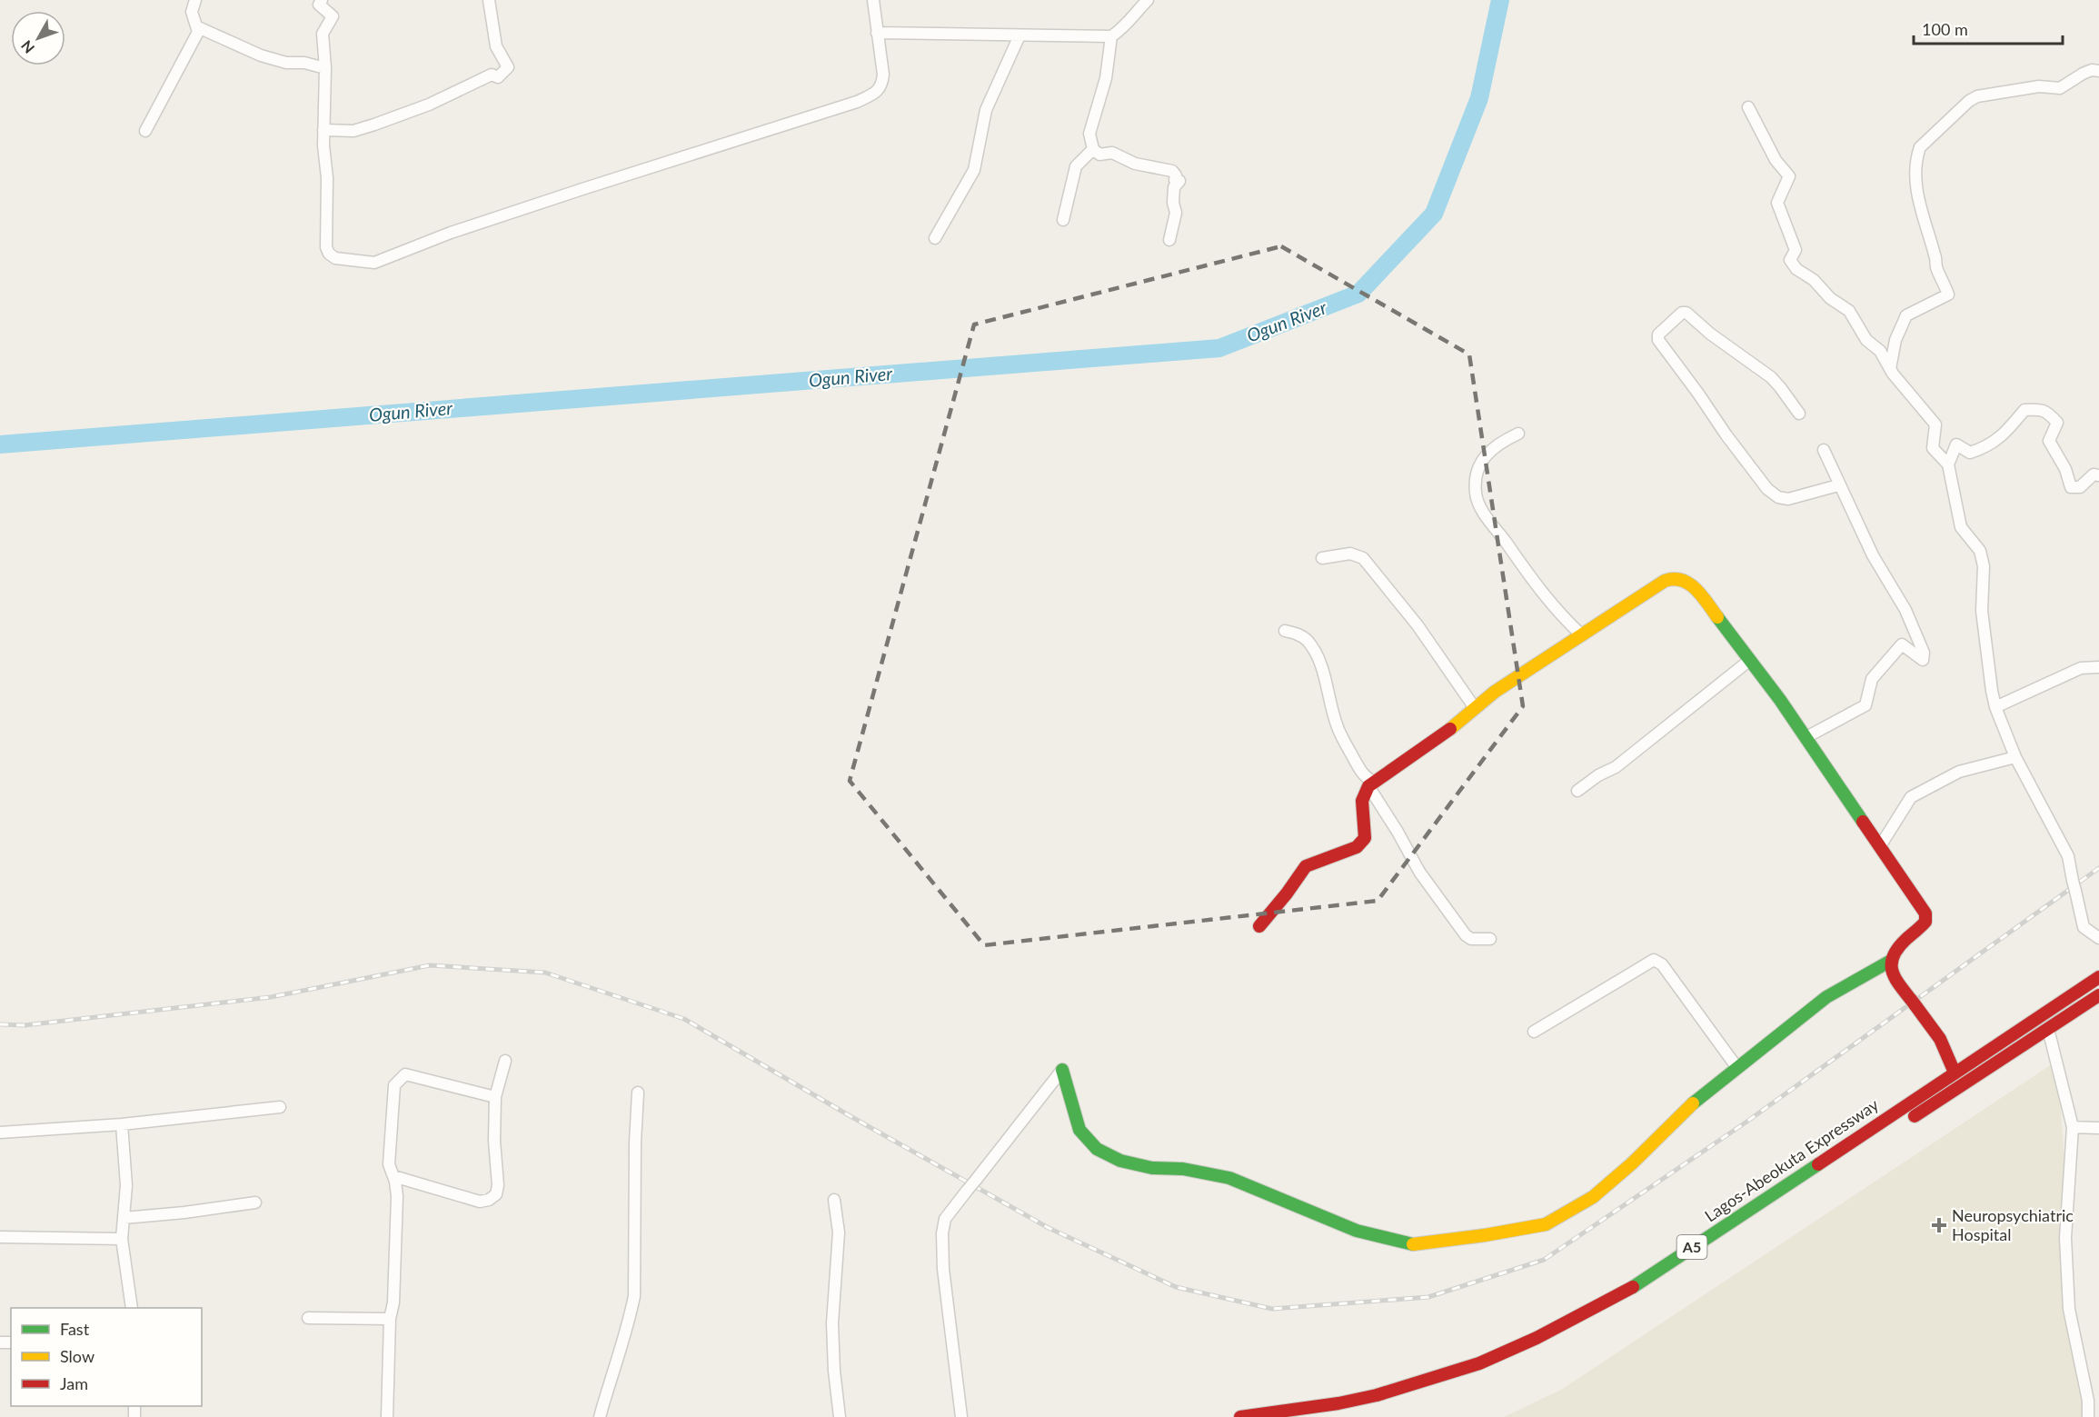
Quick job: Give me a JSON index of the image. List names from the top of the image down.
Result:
{
  "streets": {
    "main road": ["Lagos-Abeokuta Expressway", "A5"]
  },
  "water": ["Ogun River"],
  "places": {
    "health": ["Neuropsychiatric Hospital"]
  },
  "legend": ["Fast", "Slow", "Jam"],
  "scale_bar": "100 m",
  "north": "bottom left"
}
